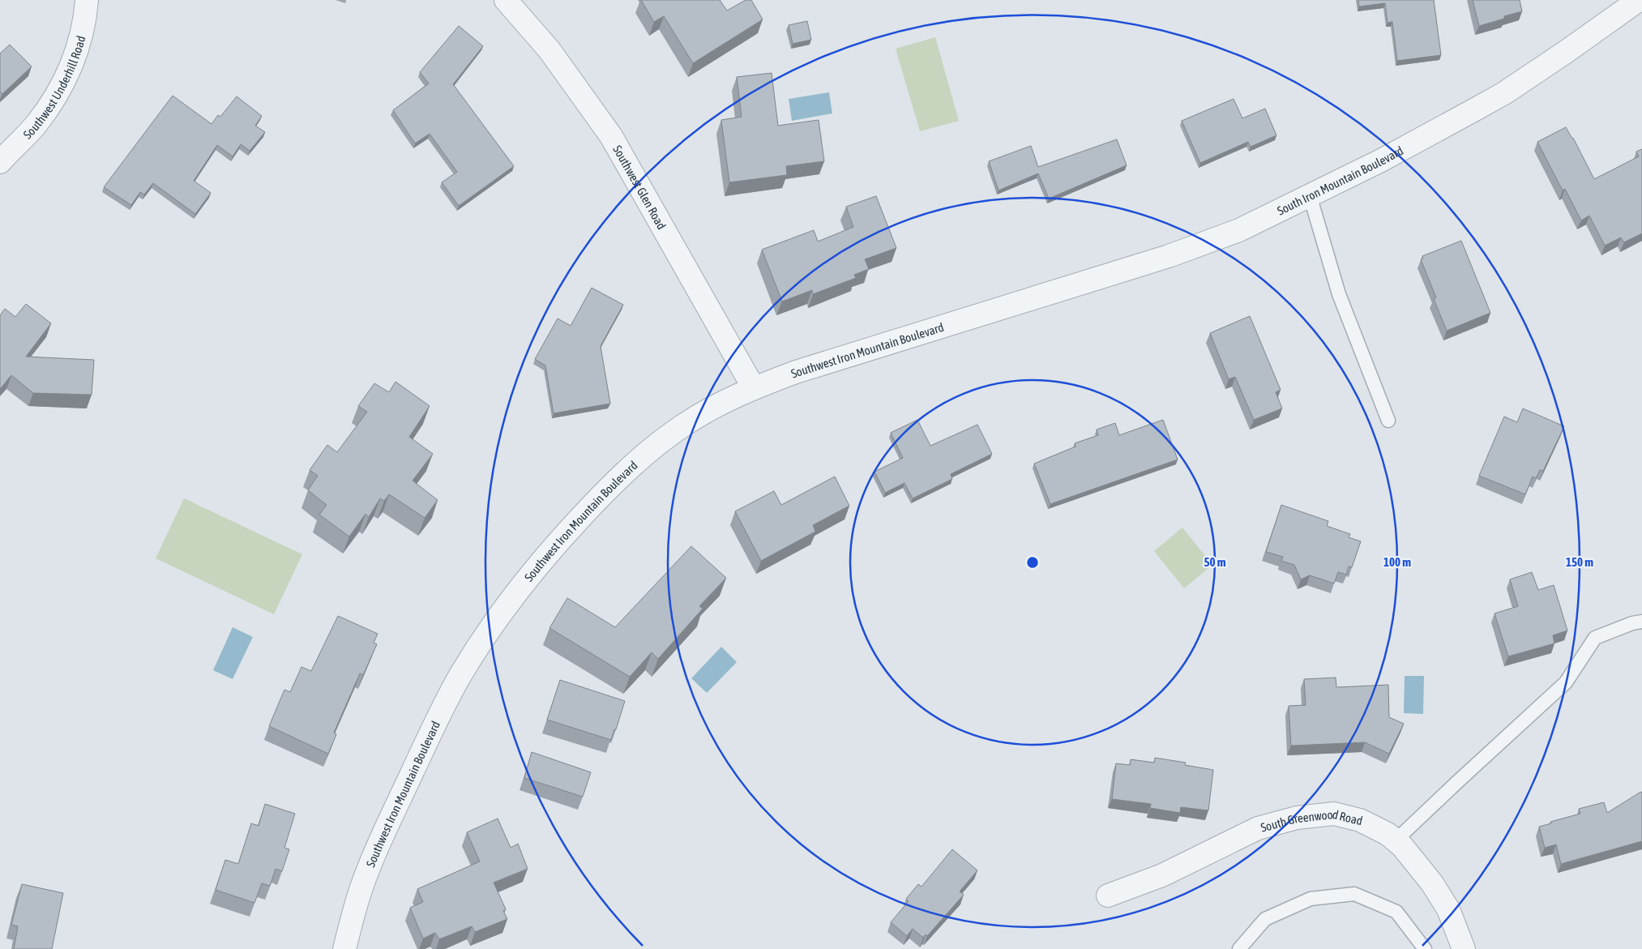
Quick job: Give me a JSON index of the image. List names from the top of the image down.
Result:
{
  "streets": {
    "street": [
      "Southwest Underhill Road",
      "South Iron Mountain Boulevard",
      "Southwest Glen Road",
      "Southwest Iron Mountain Boulevard",
      "South Greenwood Road"
    ]
  },
  "crossings": [
    ["South Iron Mountain Boulevard", "Southwest Iron Mountain Boulevard"],
    ["Southwest Glen Road", "Southwest Iron Mountain Boulevard"]
  ],
  "rings": ["50 m", "100 m", "150 m"]
}
